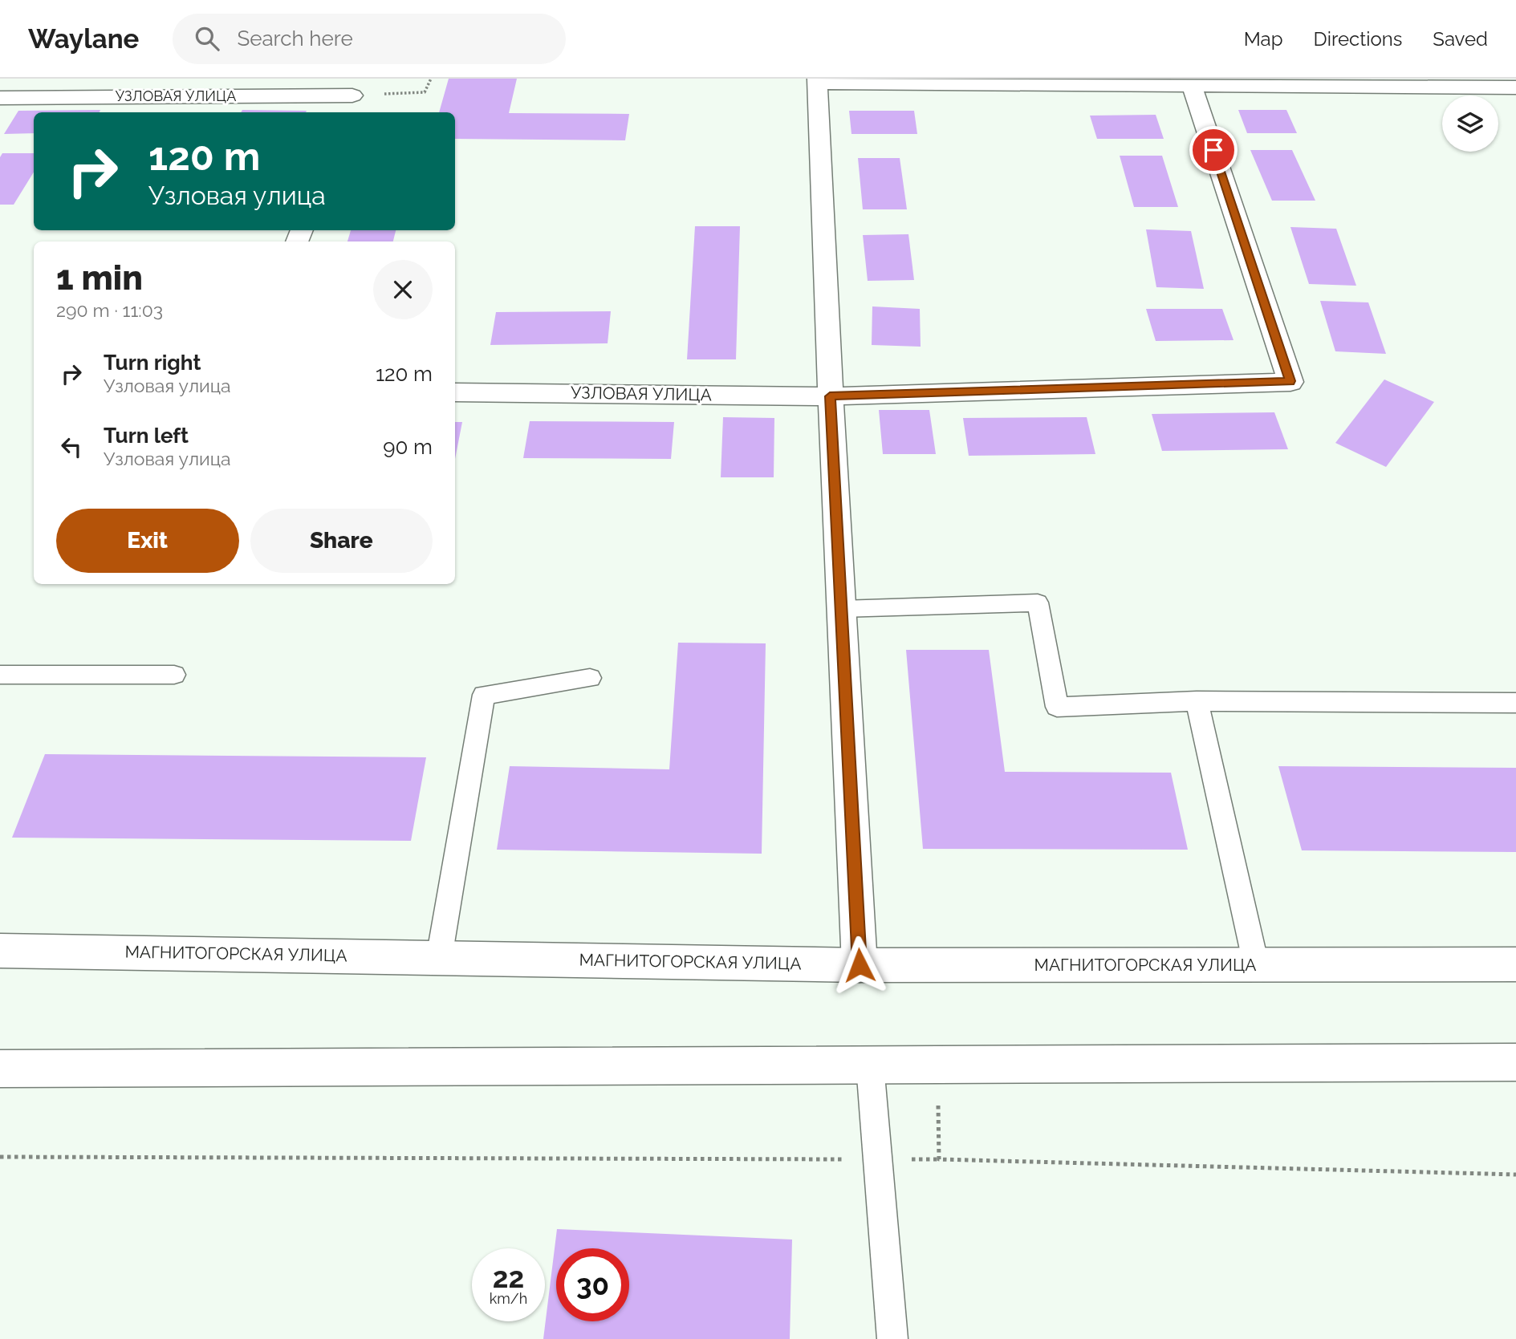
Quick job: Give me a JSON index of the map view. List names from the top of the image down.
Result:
{
  "streets": {
    "street": ["УЗЛОВАЯ УЛИЦА", "МАГНИТОГОРСКАЯ УЛИЦА"]
  },
  "page": {
    "header": "Waylane",
    "search": "Search here",
    "nav": ["Map", "Directions", "Saved"],
    "turn": ["120 m", "Узловая улица"],
    "heading": ["1 min", "290 m · 11:03"],
    "list": [
      {
        "name": "Turn right",
        "note": "Узловая улица",
        "value": "120 m"
      },
      {
        "name": "Turn left",
        "note": "Узловая улица",
        "value": "90 m"
      }
    ],
    "buttons": ["Exit", "Share"],
    "speed": "22 km/h",
    "limit": "30"
  }
}
